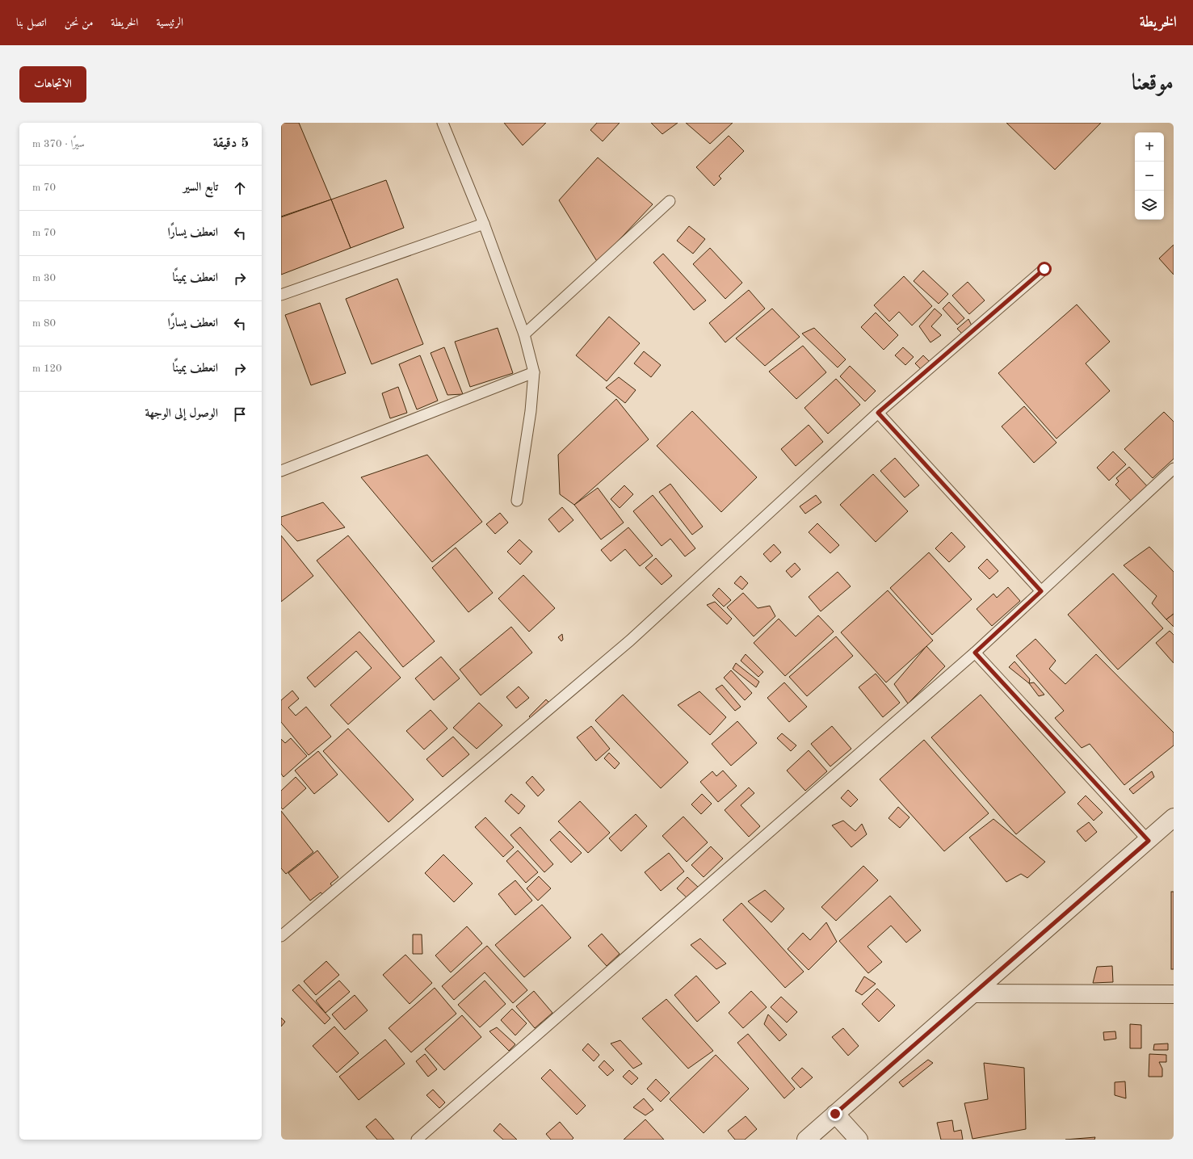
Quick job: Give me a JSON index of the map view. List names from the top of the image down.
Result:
{
  "page": {
    "header": "الخريطة",
    "nav": [
      "الرئيسية",
      "الخريطة",
      "من نحن",
      "اتصل بنا"
    ],
    "title": "موقعنا",
    "buttons": "الاتجاهات",
    "heading": ["5 دقيقة", "سيرًا · 370 m"],
    "map_buttons": ["+", "−"],
    "list": [
      ["تابع السير", "70 m"],
      ["انعطف يسارًا", "70 m"],
      ["انعطف يمينًا", "30 m"],
      ["انعطف يسارًا", "80 m"],
      ["انعطف يمينًا", "120 m"],
      "الوصول إلى الوجهة"
    ]
  }
}
